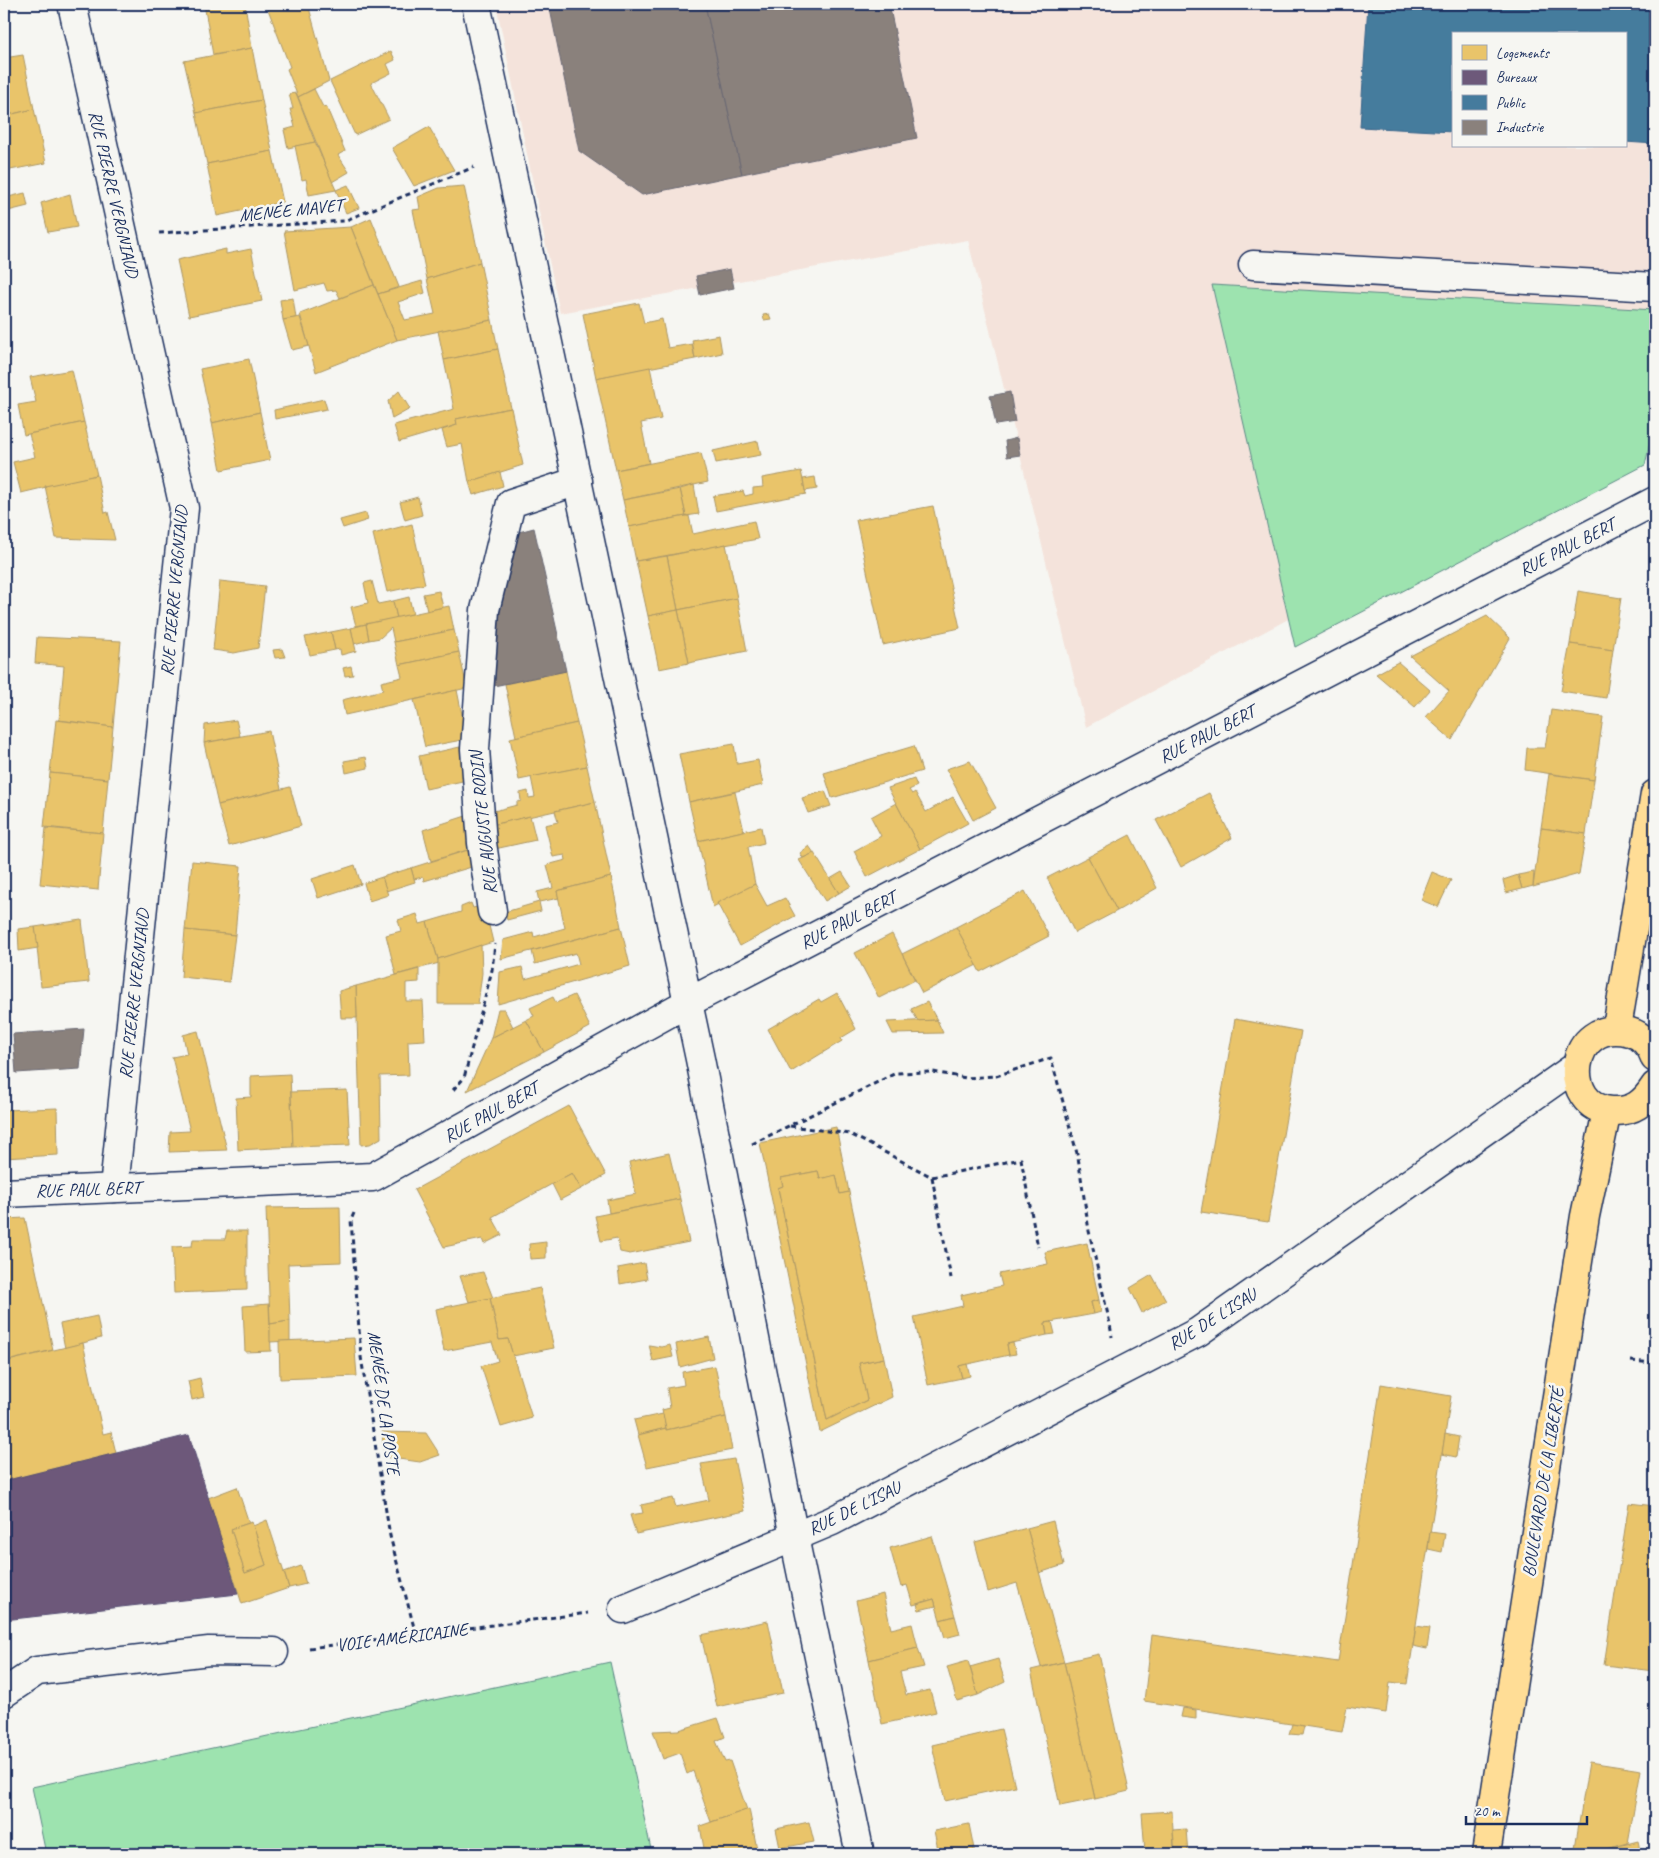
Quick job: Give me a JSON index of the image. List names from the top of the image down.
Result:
{
  "streets": {
    "main road": ["BOULEVARD DE LA LIBERTÉ"],
    "street": [
      "RUE PIERRE VERGNIAUD",
      "RUE PAUL BERT",
      "RUE AUGUSTE RODIN",
      "RUE DE L'ISAU"
    ],
    "path": ["MENÉE MAVET", "MENÉE DE LA POSTE", "VOIE AMÉRICAINE"]
  },
  "crossings": [
    ["RUE PIERRE VERGNIAUD", "MENÉE MAVET"],
    ["RUE PIERRE VERGNIAUD", "RUE PAUL BERT"],
    ["RUE PAUL BERT", "MENÉE DE LA POSTE"],
    ["MENÉE DE LA POSTE", "VOIE AMÉRICAINE"]
  ],
  "legend": [
    "Logements",
    "Bureaux",
    "Public",
    "Industrie"
  ],
  "scale_bar": "20 m"
}
